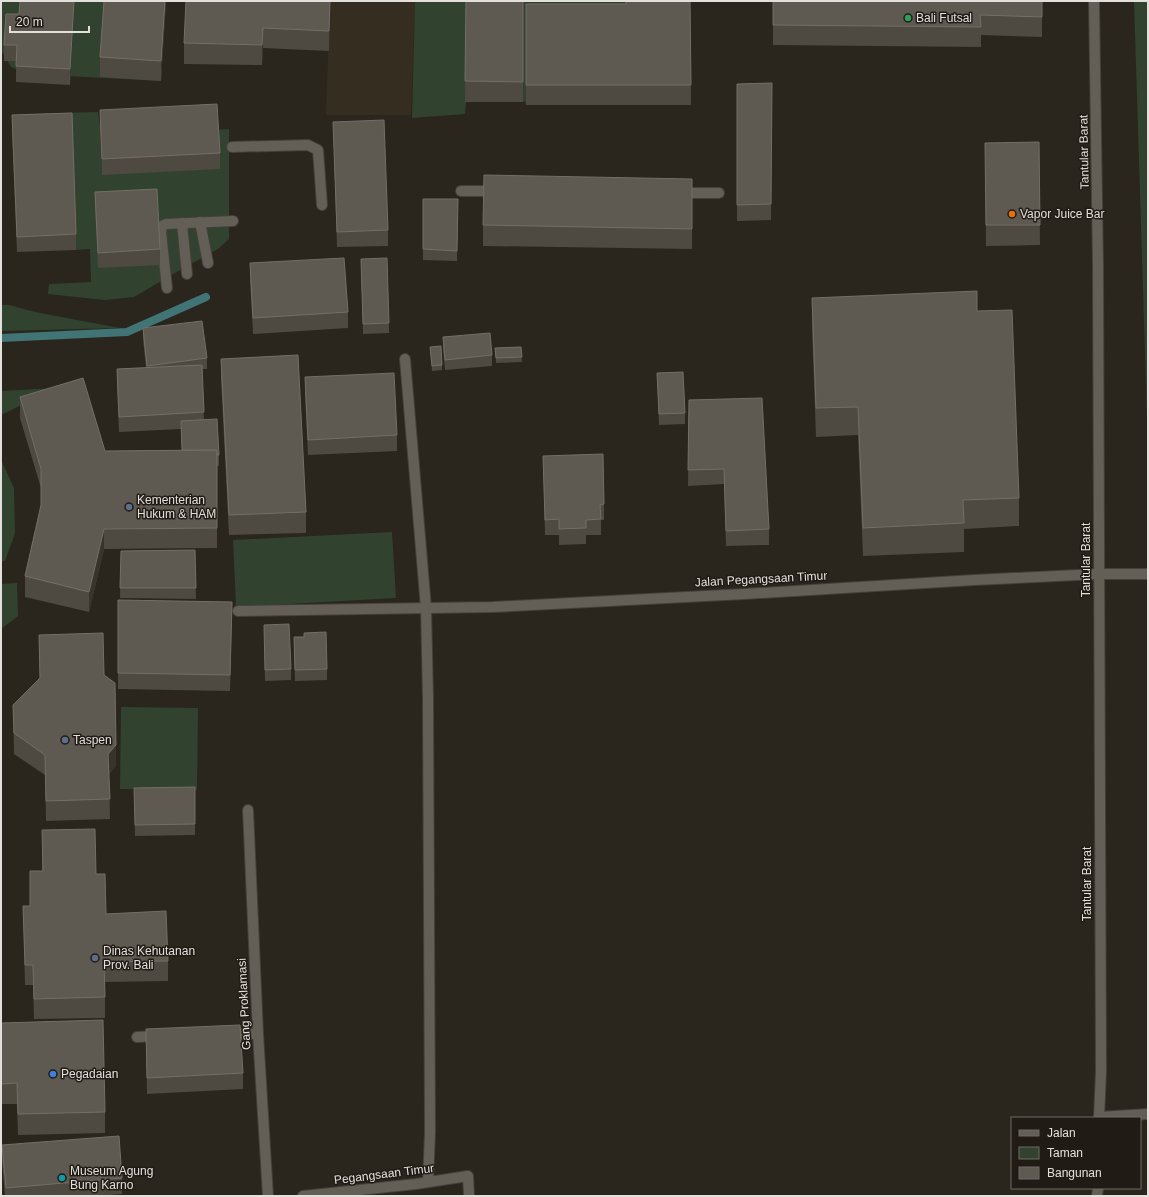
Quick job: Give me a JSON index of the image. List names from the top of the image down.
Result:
{
  "streets": {
    "street": [
      "Tantular Barat",
      "Jalan Pegangsaan Timur",
      "Gang Proklamasi",
      "Pegangsaan Timur"
    ]
  },
  "crossings": [
    ["Tantular Barat", "Jalan Pegangsaan Timur"]
  ],
  "places": [
    "Bali Futsal",
    "Vapor Juice Bar",
    "Kementerian Hukum & HAM",
    "Taspen",
    "Dinas Kehutanan Prov. Bali",
    "Pegadaian",
    "Museum Agung Bung Karno"
  ],
  "legend": ["Jalan", "Taman", "Bangunan"],
  "scale_bar": "20 m"
}
